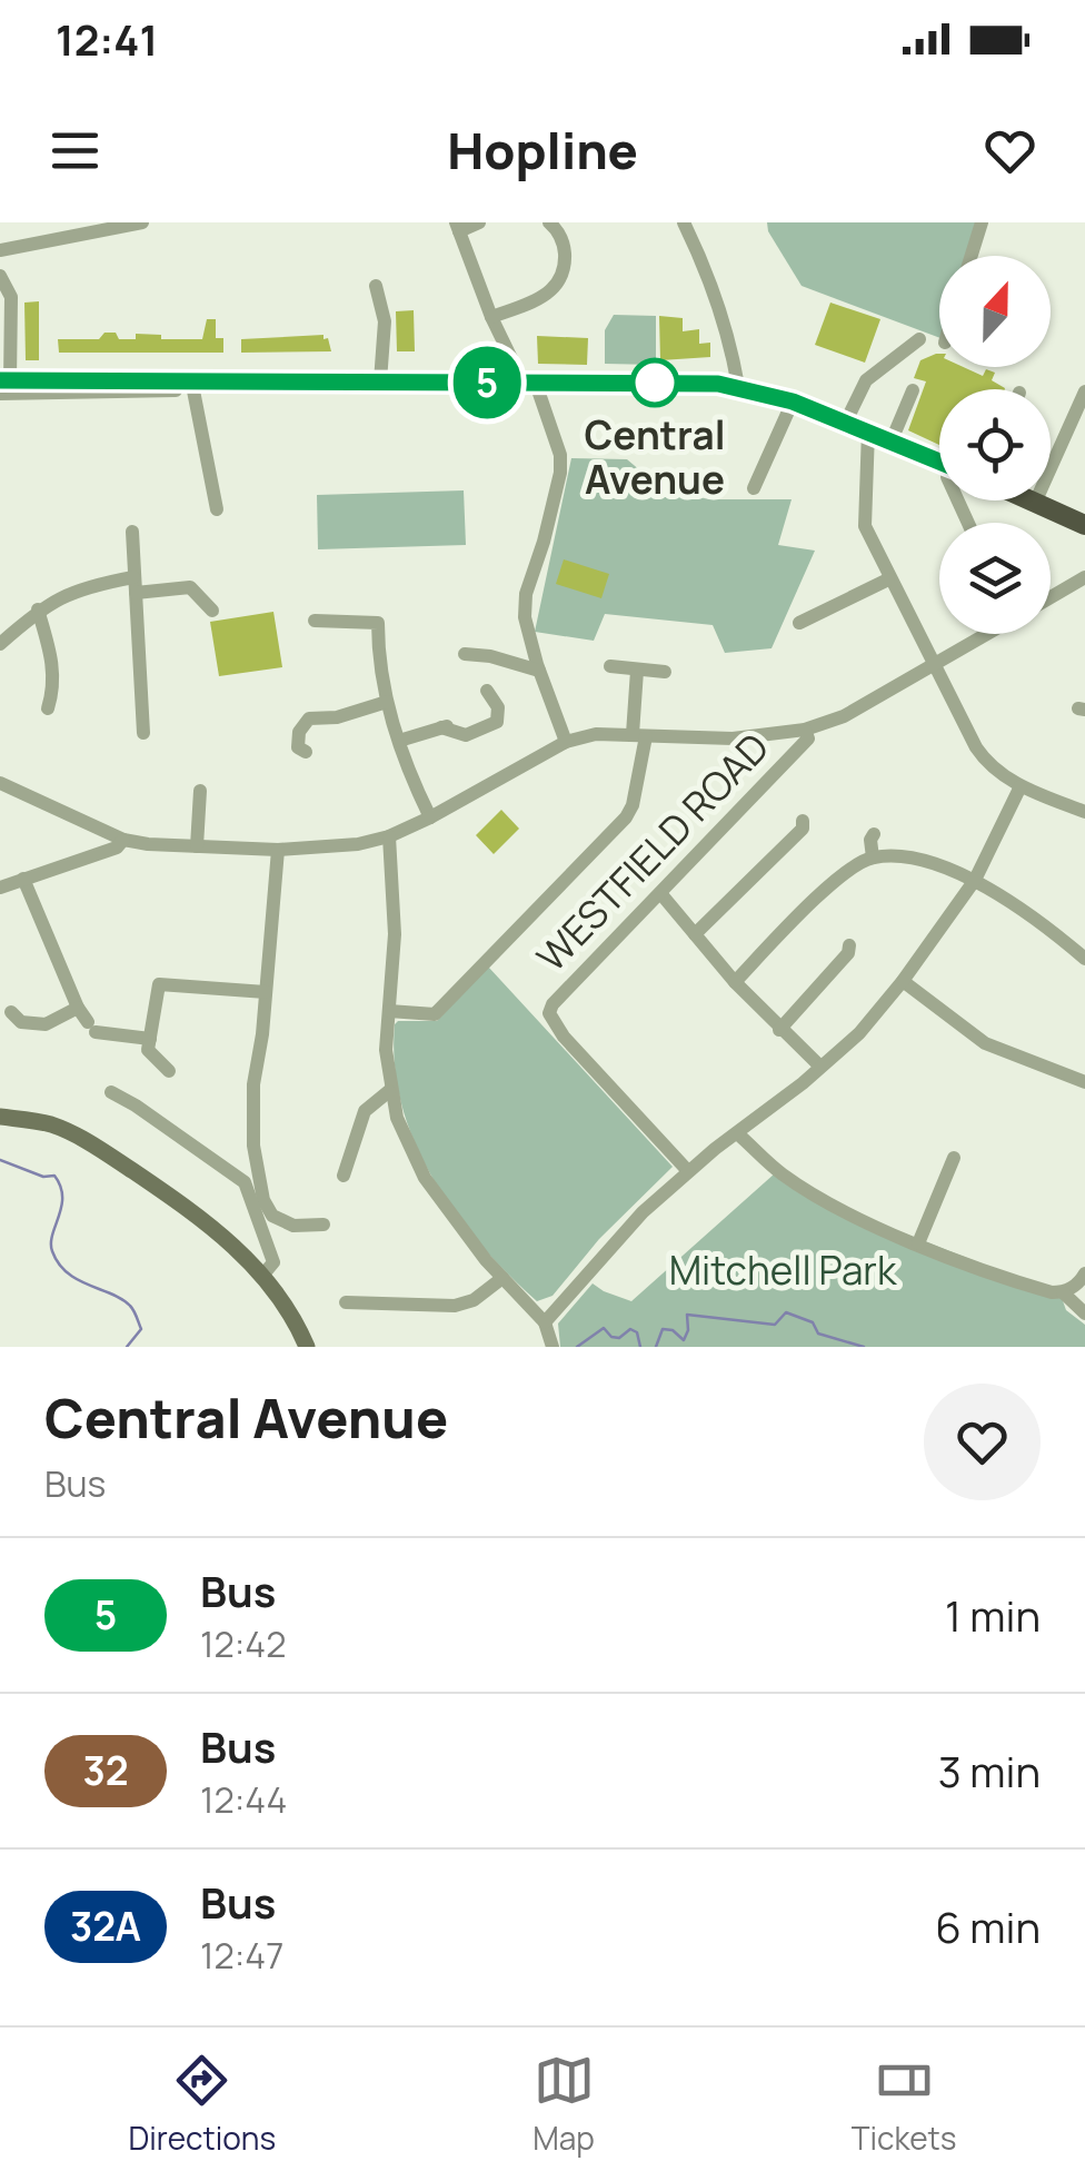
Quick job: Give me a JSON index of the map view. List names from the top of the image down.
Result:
{
  "streets": {
    "street": ["WESTFIELD ROAD"]
  },
  "parks": ["Mitchell Park"],
  "places": ["Central Avenue"],
  "lines": ["bus line 5"],
  "north": "top",
  "page": {
    "status": "12:41",
    "header": "Hopline",
    "on_map": "5",
    "heading": ["Central Avenue", "Bus"],
    "list": [
      {
        "mark": "5",
        "name": "Bus",
        "note": "12:42",
        "value": "1 min"
      },
      {
        "mark": "32",
        "name": "Bus",
        "note": "12:44",
        "value": "3 min"
      },
      {
        "mark": "32A",
        "name": "Bus",
        "note": "12:47",
        "value": "6 min"
      }
    ],
    "tabs": ["Directions", "Map", "Tickets"]
  }
}
